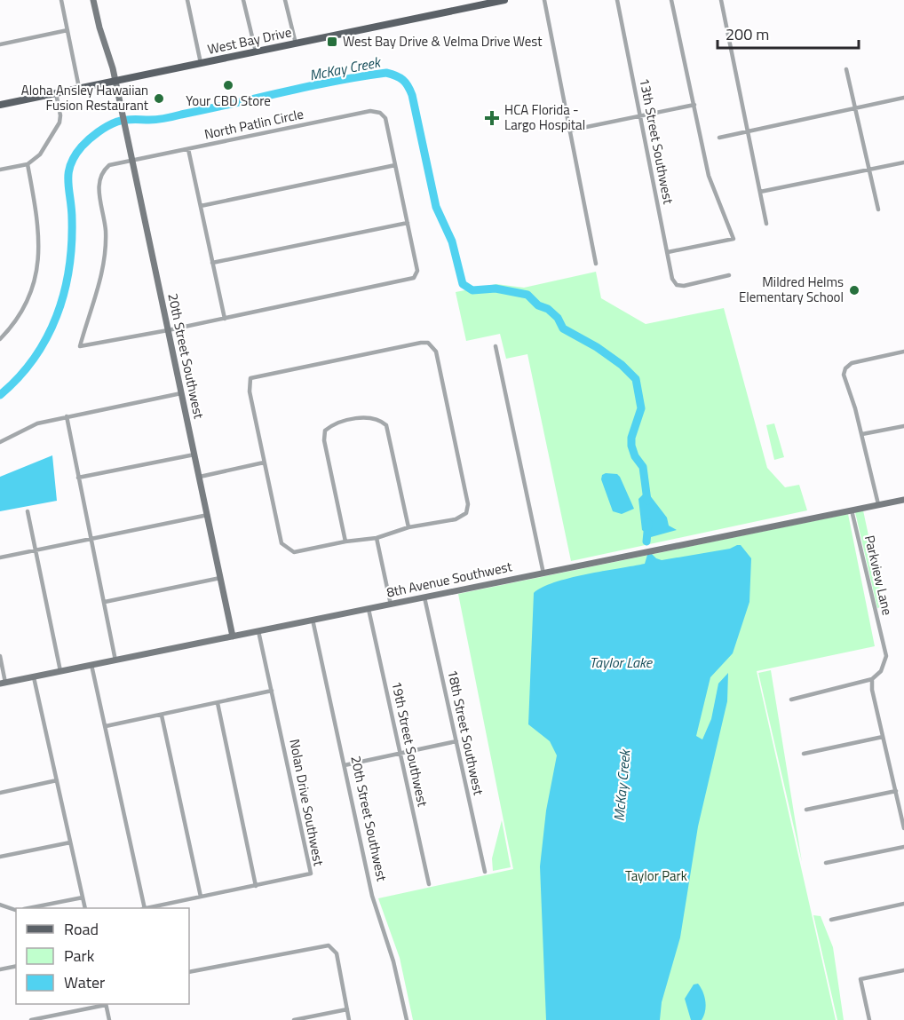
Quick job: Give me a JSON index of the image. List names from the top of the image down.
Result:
{
  "streets": {
    "main road": ["West Bay Drive"],
    "street": [
      "North Patlin Circle",
      "13th Street Southwest",
      "20th Street Southwest",
      "Parkview Lane",
      "8th Avenue Southwest",
      "18th Street Southwest",
      "19th Street Southwest",
      "Nolan Drive Southwest"
    ]
  },
  "crossings": [
    ["West Bay Drive", "20th Street Southwest"],
    ["North Patlin Circle", "20th Street Southwest"],
    ["20th Street Southwest", "8th Avenue Southwest"],
    ["Parkview Lane", "8th Avenue Southwest"],
    ["8th Avenue Southwest", "18th Street Southwest"],
    ["8th Avenue Southwest", "19th Street Southwest"],
    ["8th Avenue Southwest", "Nolan Drive Southwest"]
  ],
  "water": ["McKay Creek", "Taylor Lake"],
  "parks": ["Taylor Park"],
  "places": {
    "transit": ["West Bay Drive & Velma Drive West"],
    "other": ["Your CBD Store", "Aloha Ansley Hawaiian Fusion Restaurant", "Mildred Helms Elementary School"],
    "health": ["HCA Florida - Largo Hospital"]
  },
  "legend": ["Road", "Park", "Water"],
  "scale_bar": "200 m"
}
